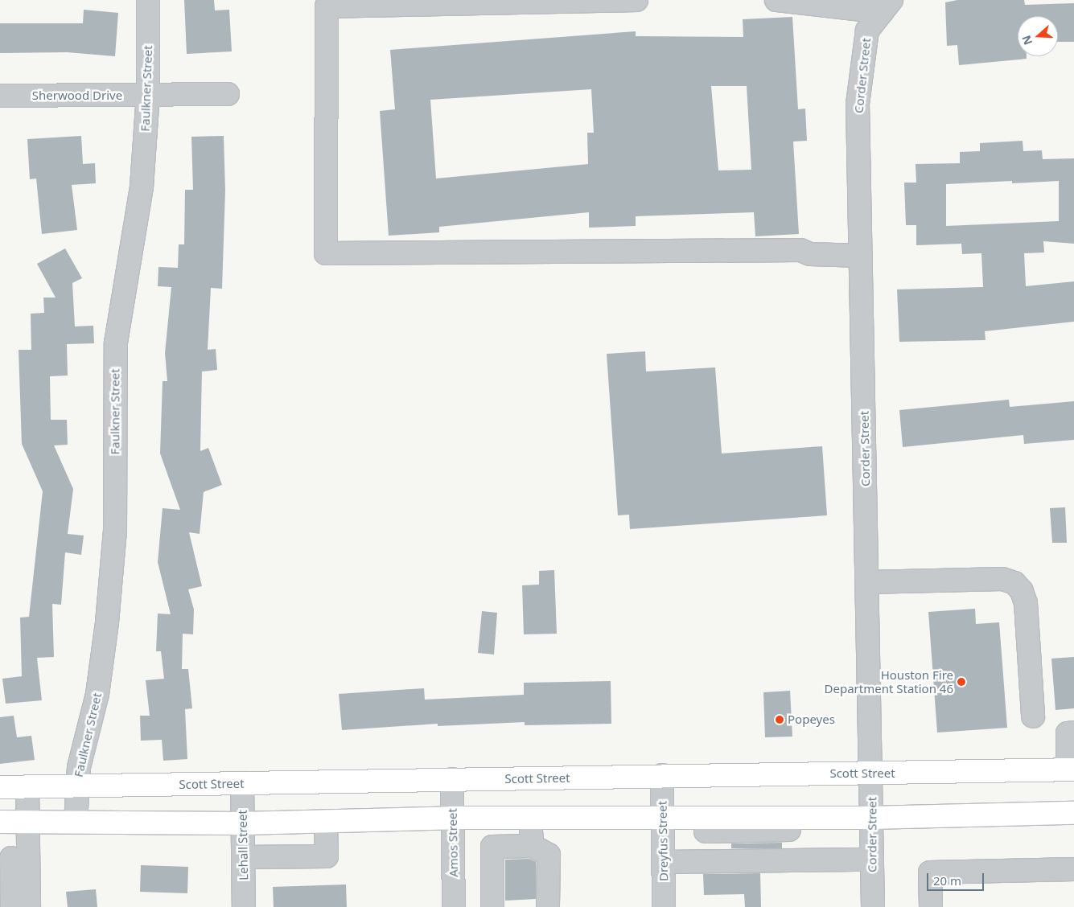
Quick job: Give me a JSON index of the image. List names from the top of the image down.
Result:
{
  "streets": {
    "main road": ["Scott Street"],
    "street": [
      "Corder Street",
      "Faulkner Street",
      "Sherwood Drive",
      "Dreyfus Street",
      "Amos Street",
      "Lehall Street"
    ]
  },
  "crossings": [
    ["Corder Street", "Scott Street"],
    ["Faulkner Street", "Sherwood Drive"],
    ["Faulkner Street", "Scott Street"],
    ["Scott Street", "Dreyfus Street"],
    ["Scott Street", "Amos Street"],
    ["Scott Street", "Lehall Street"]
  ],
  "places": ["Houston Fire Department Station 46", "Popeyes"],
  "scale_bar": "20 m",
  "north": "left"
}
